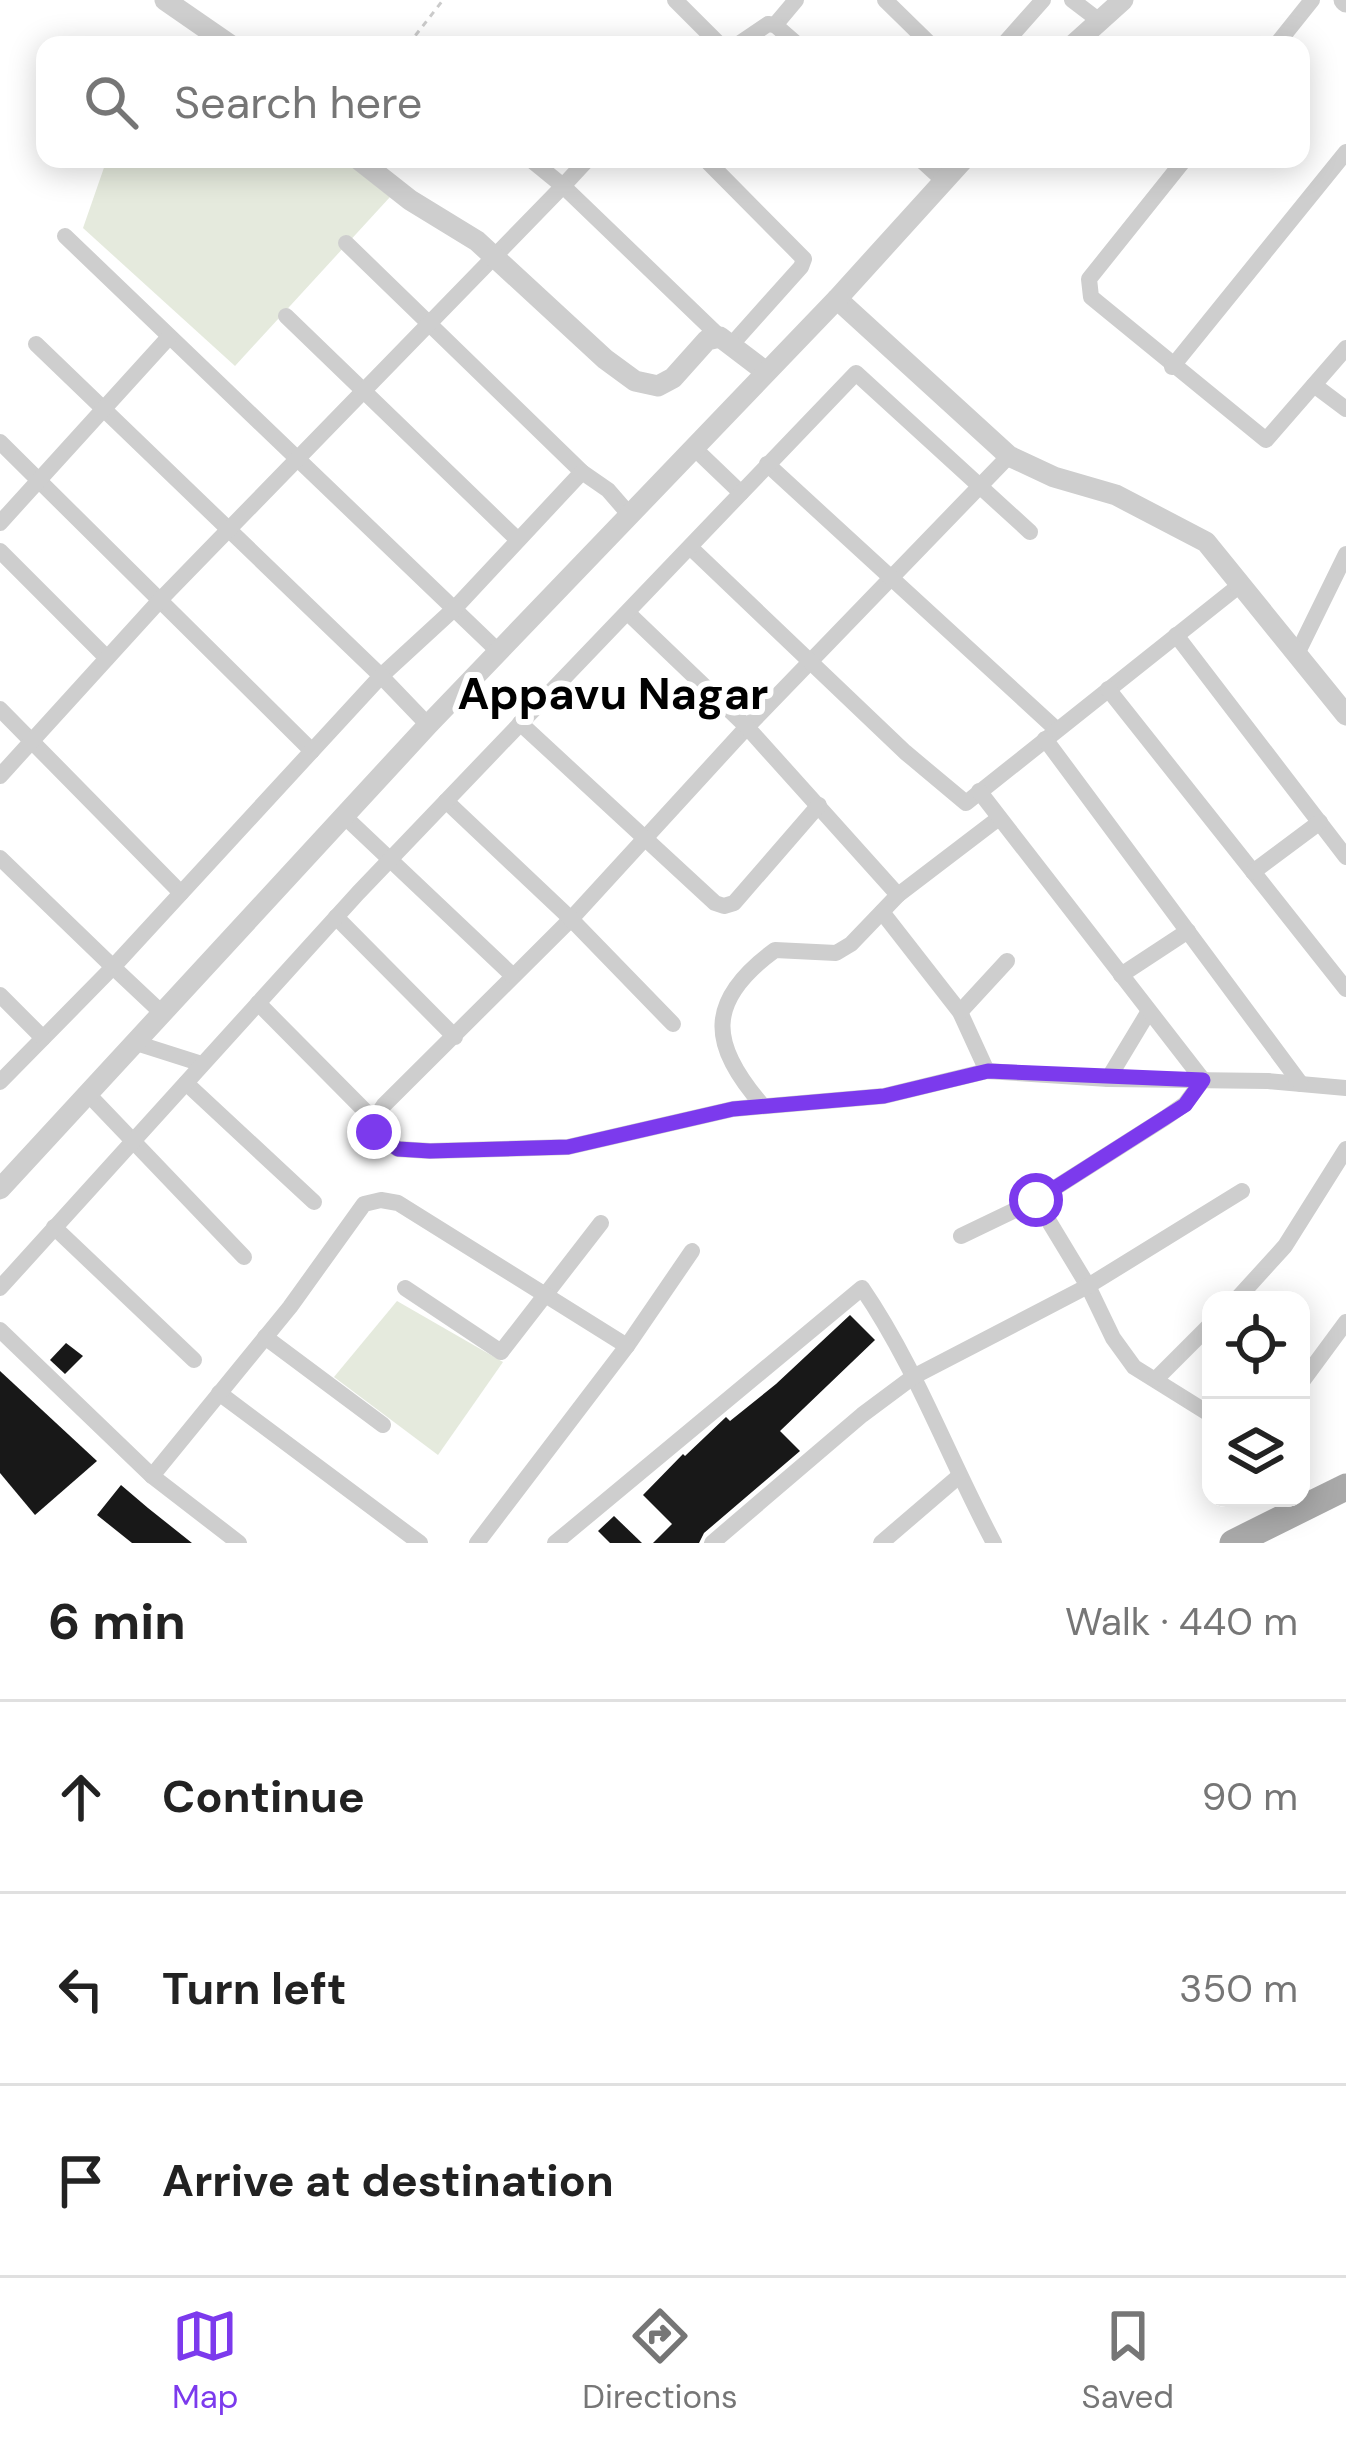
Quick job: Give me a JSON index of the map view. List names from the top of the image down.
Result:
{
  "districts": ["Appavu Nagar"],
  "page": {
    "search": "Search here",
    "heading": ["6 min", "Walk · 440 m"],
    "list": [
      ["Continue", "90 m"],
      ["Turn left", "350 m"],
      "Arrive at destination"
    ],
    "nav": ["Map", "Directions", "Saved"]
  }
}
